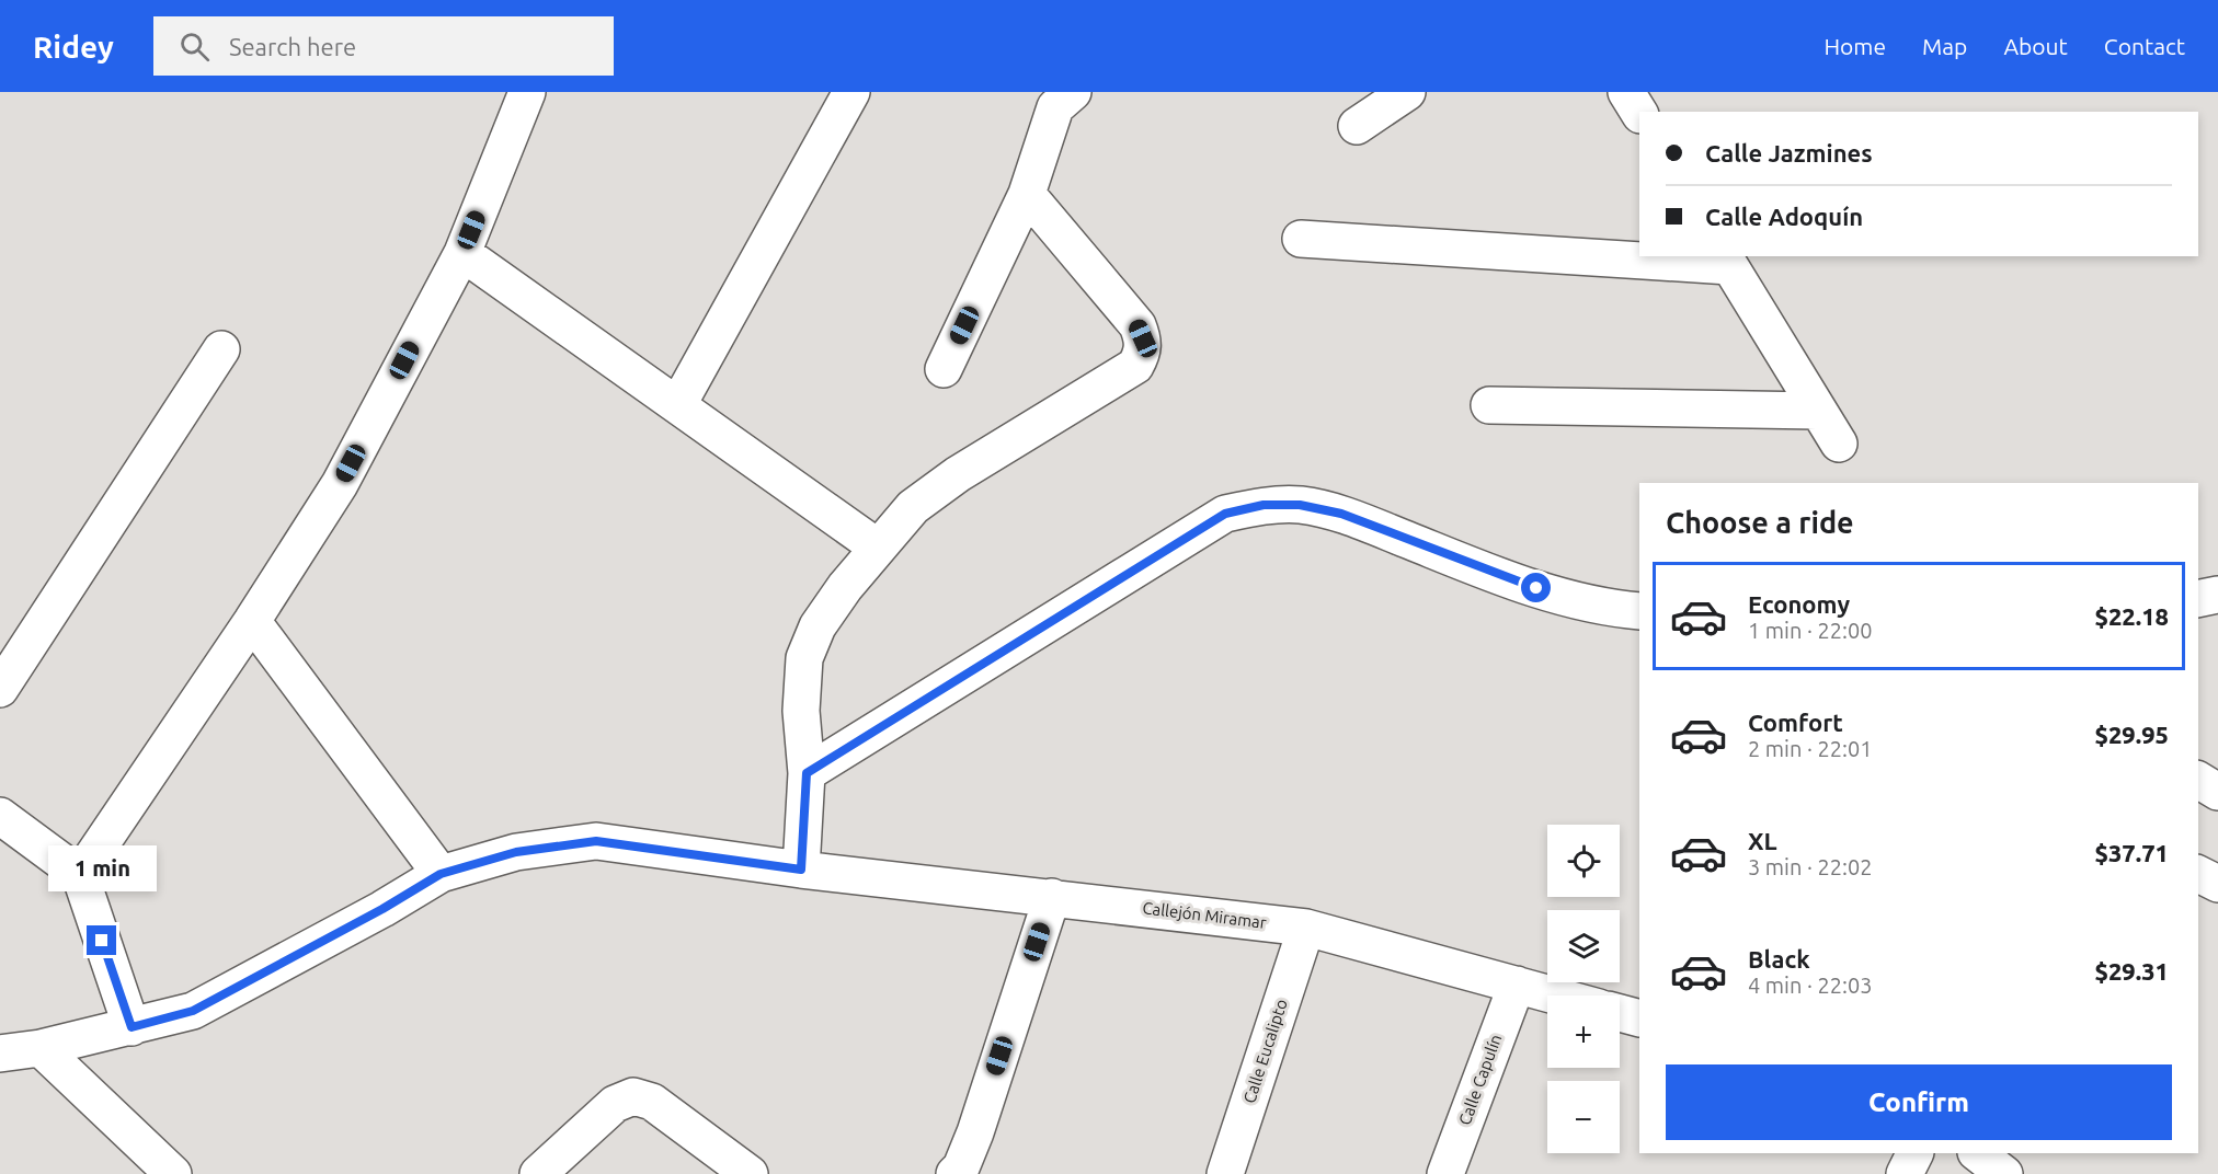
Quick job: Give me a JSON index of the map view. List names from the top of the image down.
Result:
{
  "streets": {
    "street": ["Callejón Miramar", "Calle Eucalipto", "Calle Capulín"]
  },
  "crossings": [
    ["Callejón Miramar", "Calle Eucalipto"],
    ["Callejón Miramar", "Calle Capulín"]
  ],
  "page": {
    "header": "Ridey",
    "search": "Search here",
    "nav": [
      "Home",
      "Map",
      "About",
      "Contact"
    ],
    "banner": ["Calle Jazmines", "Calle Adoquín"],
    "heading": "Choose a ride",
    "list": [
      {
        "name": "Economy",
        "note": "1 min · 22:00",
        "value": "$22.18"
      },
      {
        "name": "Comfort",
        "note": "2 min · 22:01",
        "value": "$29.95"
      },
      {
        "name": "XL",
        "note": "3 min · 22:02",
        "value": "$37.71"
      },
      {
        "name": "Black",
        "note": "4 min · 22:03",
        "value": "$29.31"
      }
    ],
    "map_buttons": ["+", "−"],
    "bubble": "1 min",
    "buttons": "Confirm"
  }
}
